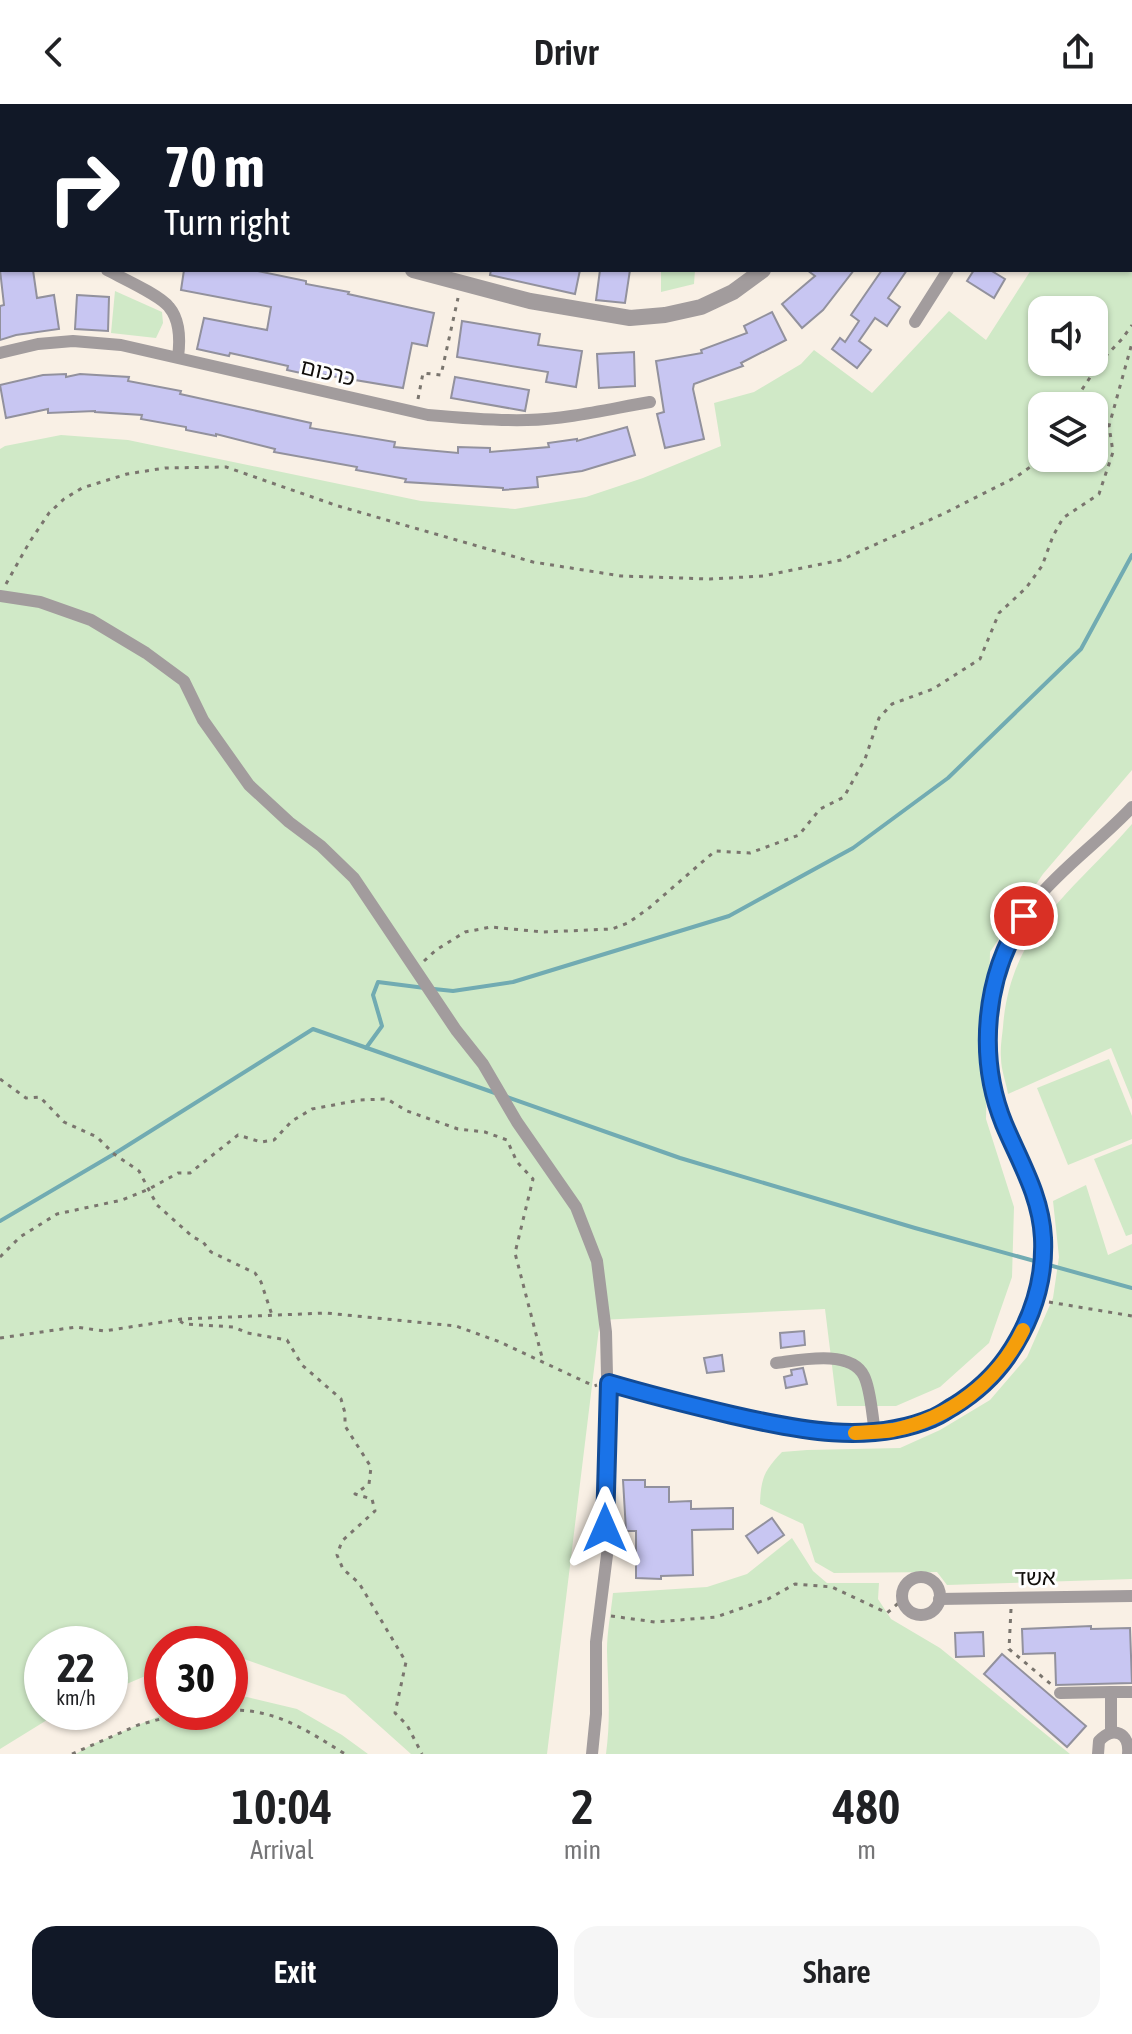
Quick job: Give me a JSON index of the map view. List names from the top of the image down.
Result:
{
  "streets": {
    "street": ["כרכום", "אשד"]
  },
  "page": {
    "header": "Drivr",
    "turn": ["70 m", "Turn right"],
    "speed": "22 km/h",
    "limit": "30",
    "eta": [
      "10:04",
      "Arrival",
      "2",
      "min",
      "480",
      "m"
    ],
    "buttons": ["Exit", "Share"]
  }
}
